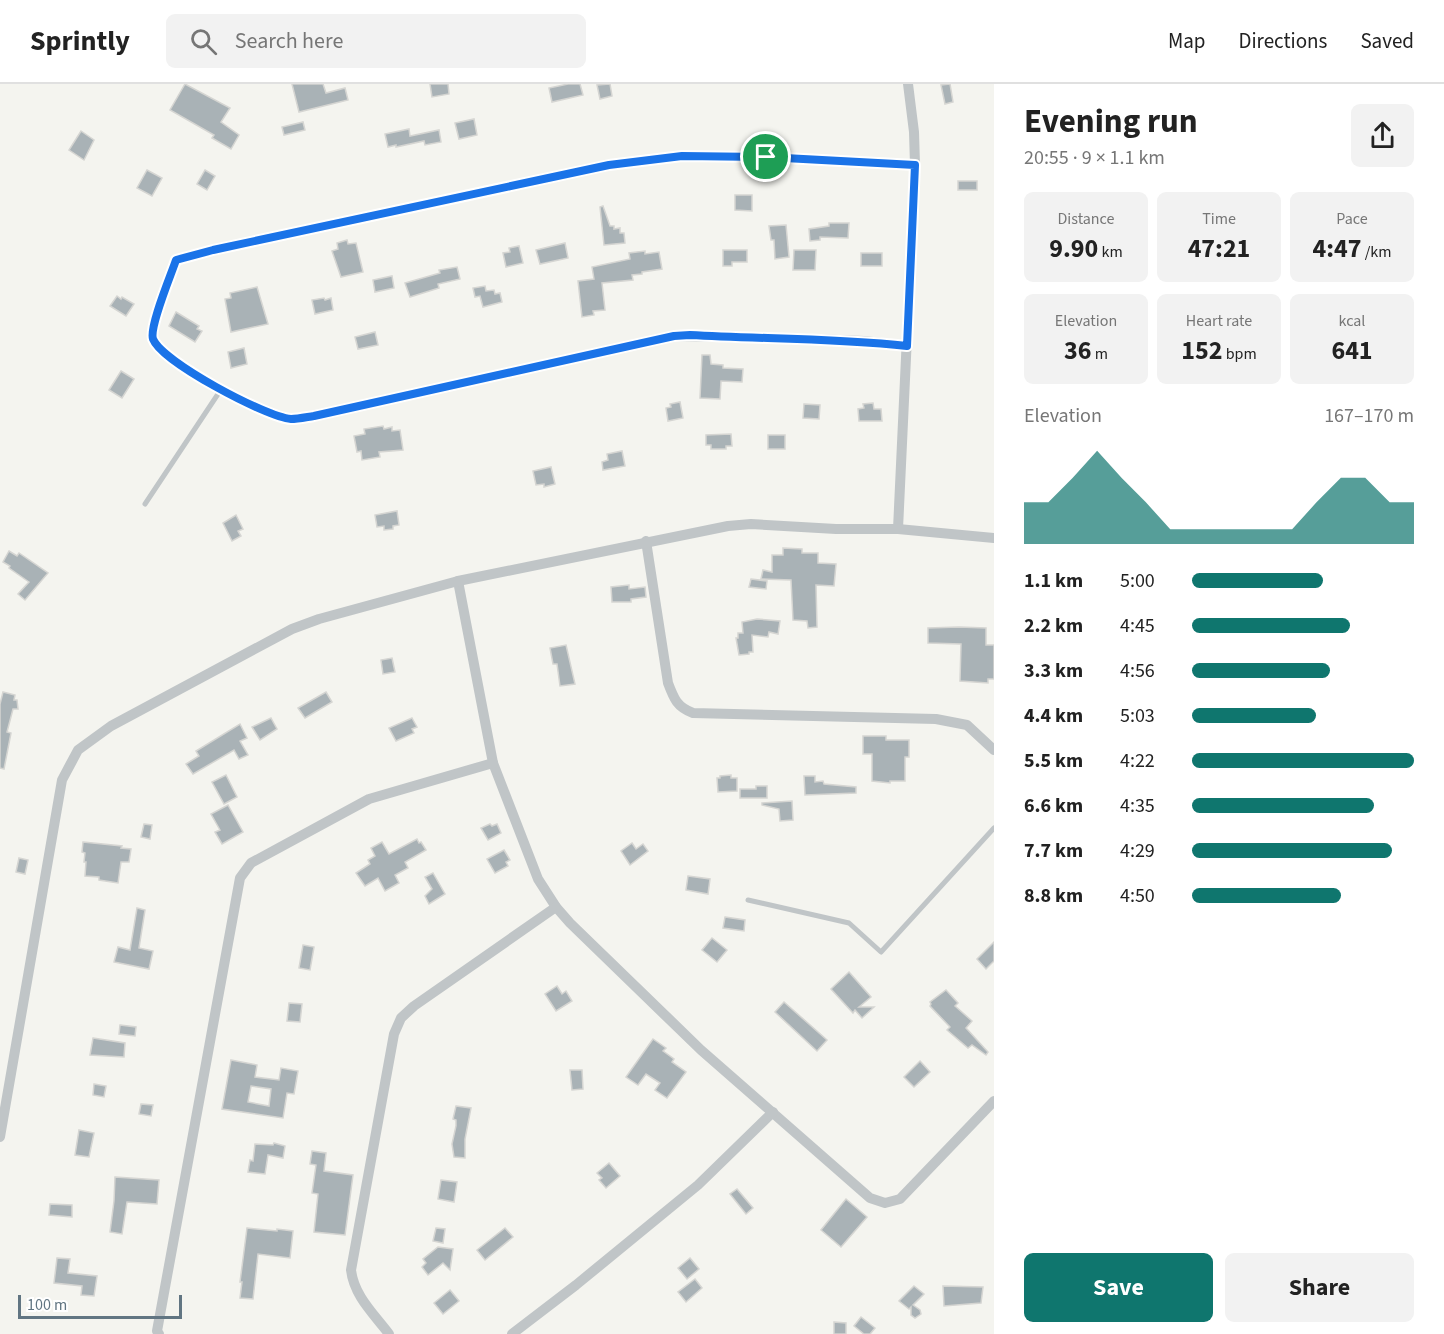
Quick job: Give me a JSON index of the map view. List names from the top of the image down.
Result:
{
  "scale_bar": "100 m",
  "page": {
    "header": "Sprintly",
    "search": "Search here",
    "nav": ["Map", "Directions", "Saved"],
    "heading": ["Evening run", "20:55 · 9 × 1.1 km"],
    "stats": [
      ["Distance", "9.90 km"],
      ["Time", "47:21"],
      ["Pace", "4:47 /km"],
      ["Elevation", "36 m"],
      ["Heart rate", "152 bpm"],
      ["kcal", "641"]
    ],
    "chart": ["Elevation", "167–170 m"],
    "list": [
      {
        "name": "1.1 km",
        "note": "5:00"
      },
      {
        "name": "2.2 km",
        "note": "4:45"
      },
      {
        "name": "3.3 km",
        "note": "4:56"
      },
      {
        "name": "4.4 km",
        "note": "5:03"
      },
      {
        "name": "5.5 km",
        "note": "4:22"
      },
      {
        "name": "6.6 km",
        "note": "4:35"
      },
      {
        "name": "7.7 km",
        "note": "4:29"
      },
      {
        "name": "8.8 km",
        "note": "4:50"
      }
    ],
    "buttons": ["Save", "Share"],
    "scale": "100 m"
  }
}
